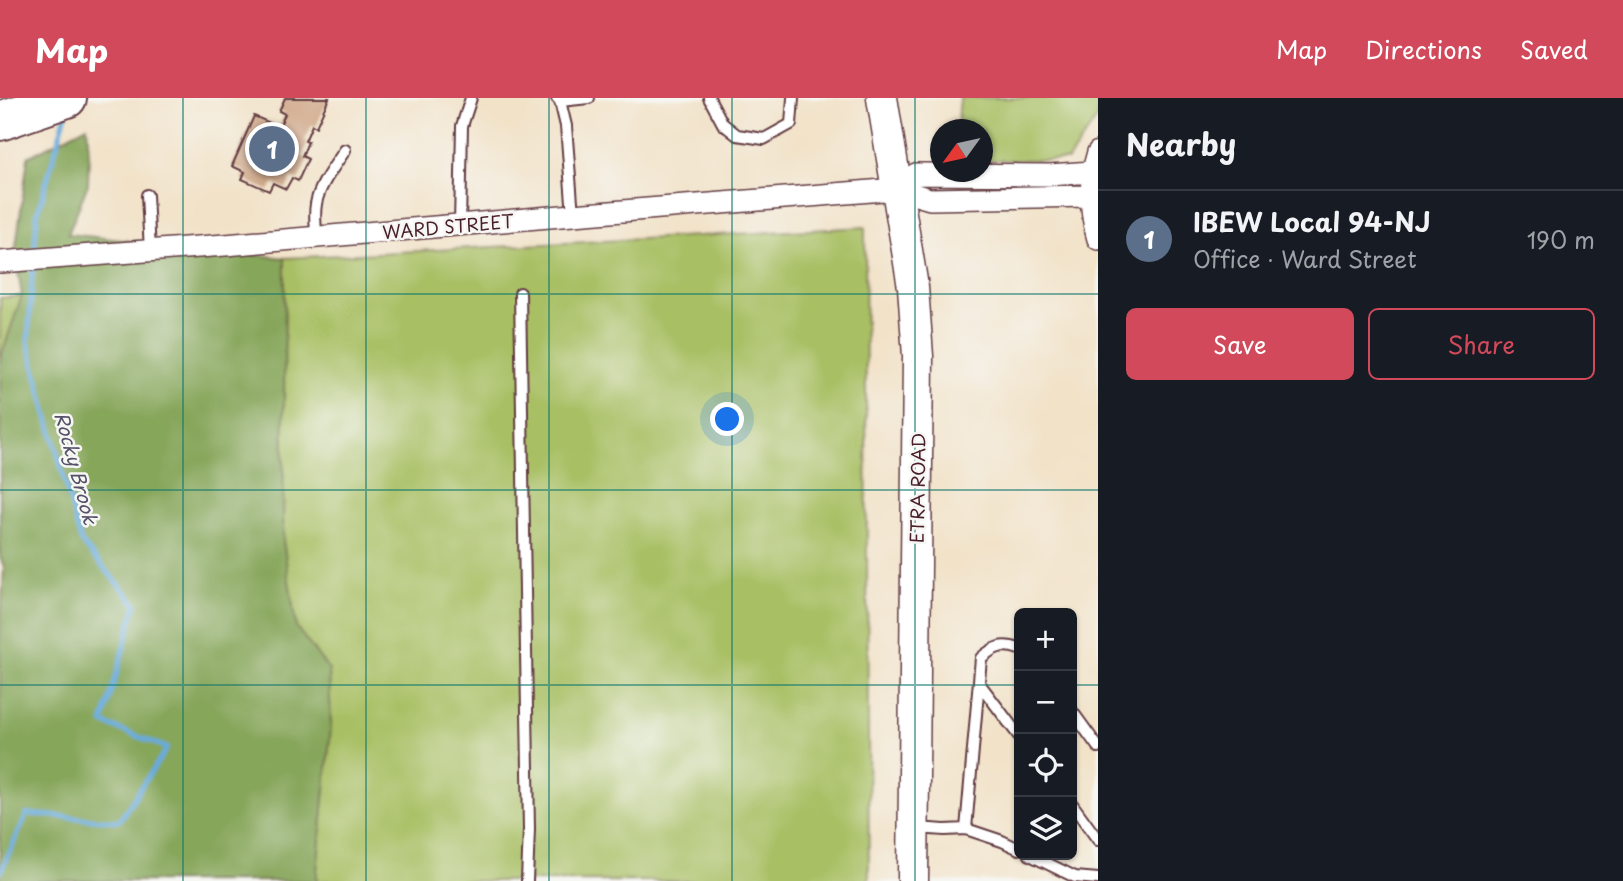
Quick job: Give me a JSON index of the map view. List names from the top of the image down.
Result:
{
  "streets": {
    "main road": ["ETRA ROAD"],
    "street": ["WARD STREET"]
  },
  "crossings": [
    ["WARD STREET", "ETRA ROAD"]
  ],
  "water": ["Rocky Brook"],
  "north": "bottom left",
  "page": {
    "header": "Map",
    "nav": ["Map", "Directions", "Saved"],
    "heading": "Nearby",
    "pins": "1",
    "list": [
      {
        "mark": "1",
        "name": "IBEW Local 94-NJ",
        "note": "Office · Ward Street",
        "value": "190 m"
      }
    ],
    "buttons": ["Save", "Share"],
    "map_buttons": ["+", "−"]
  }
}
